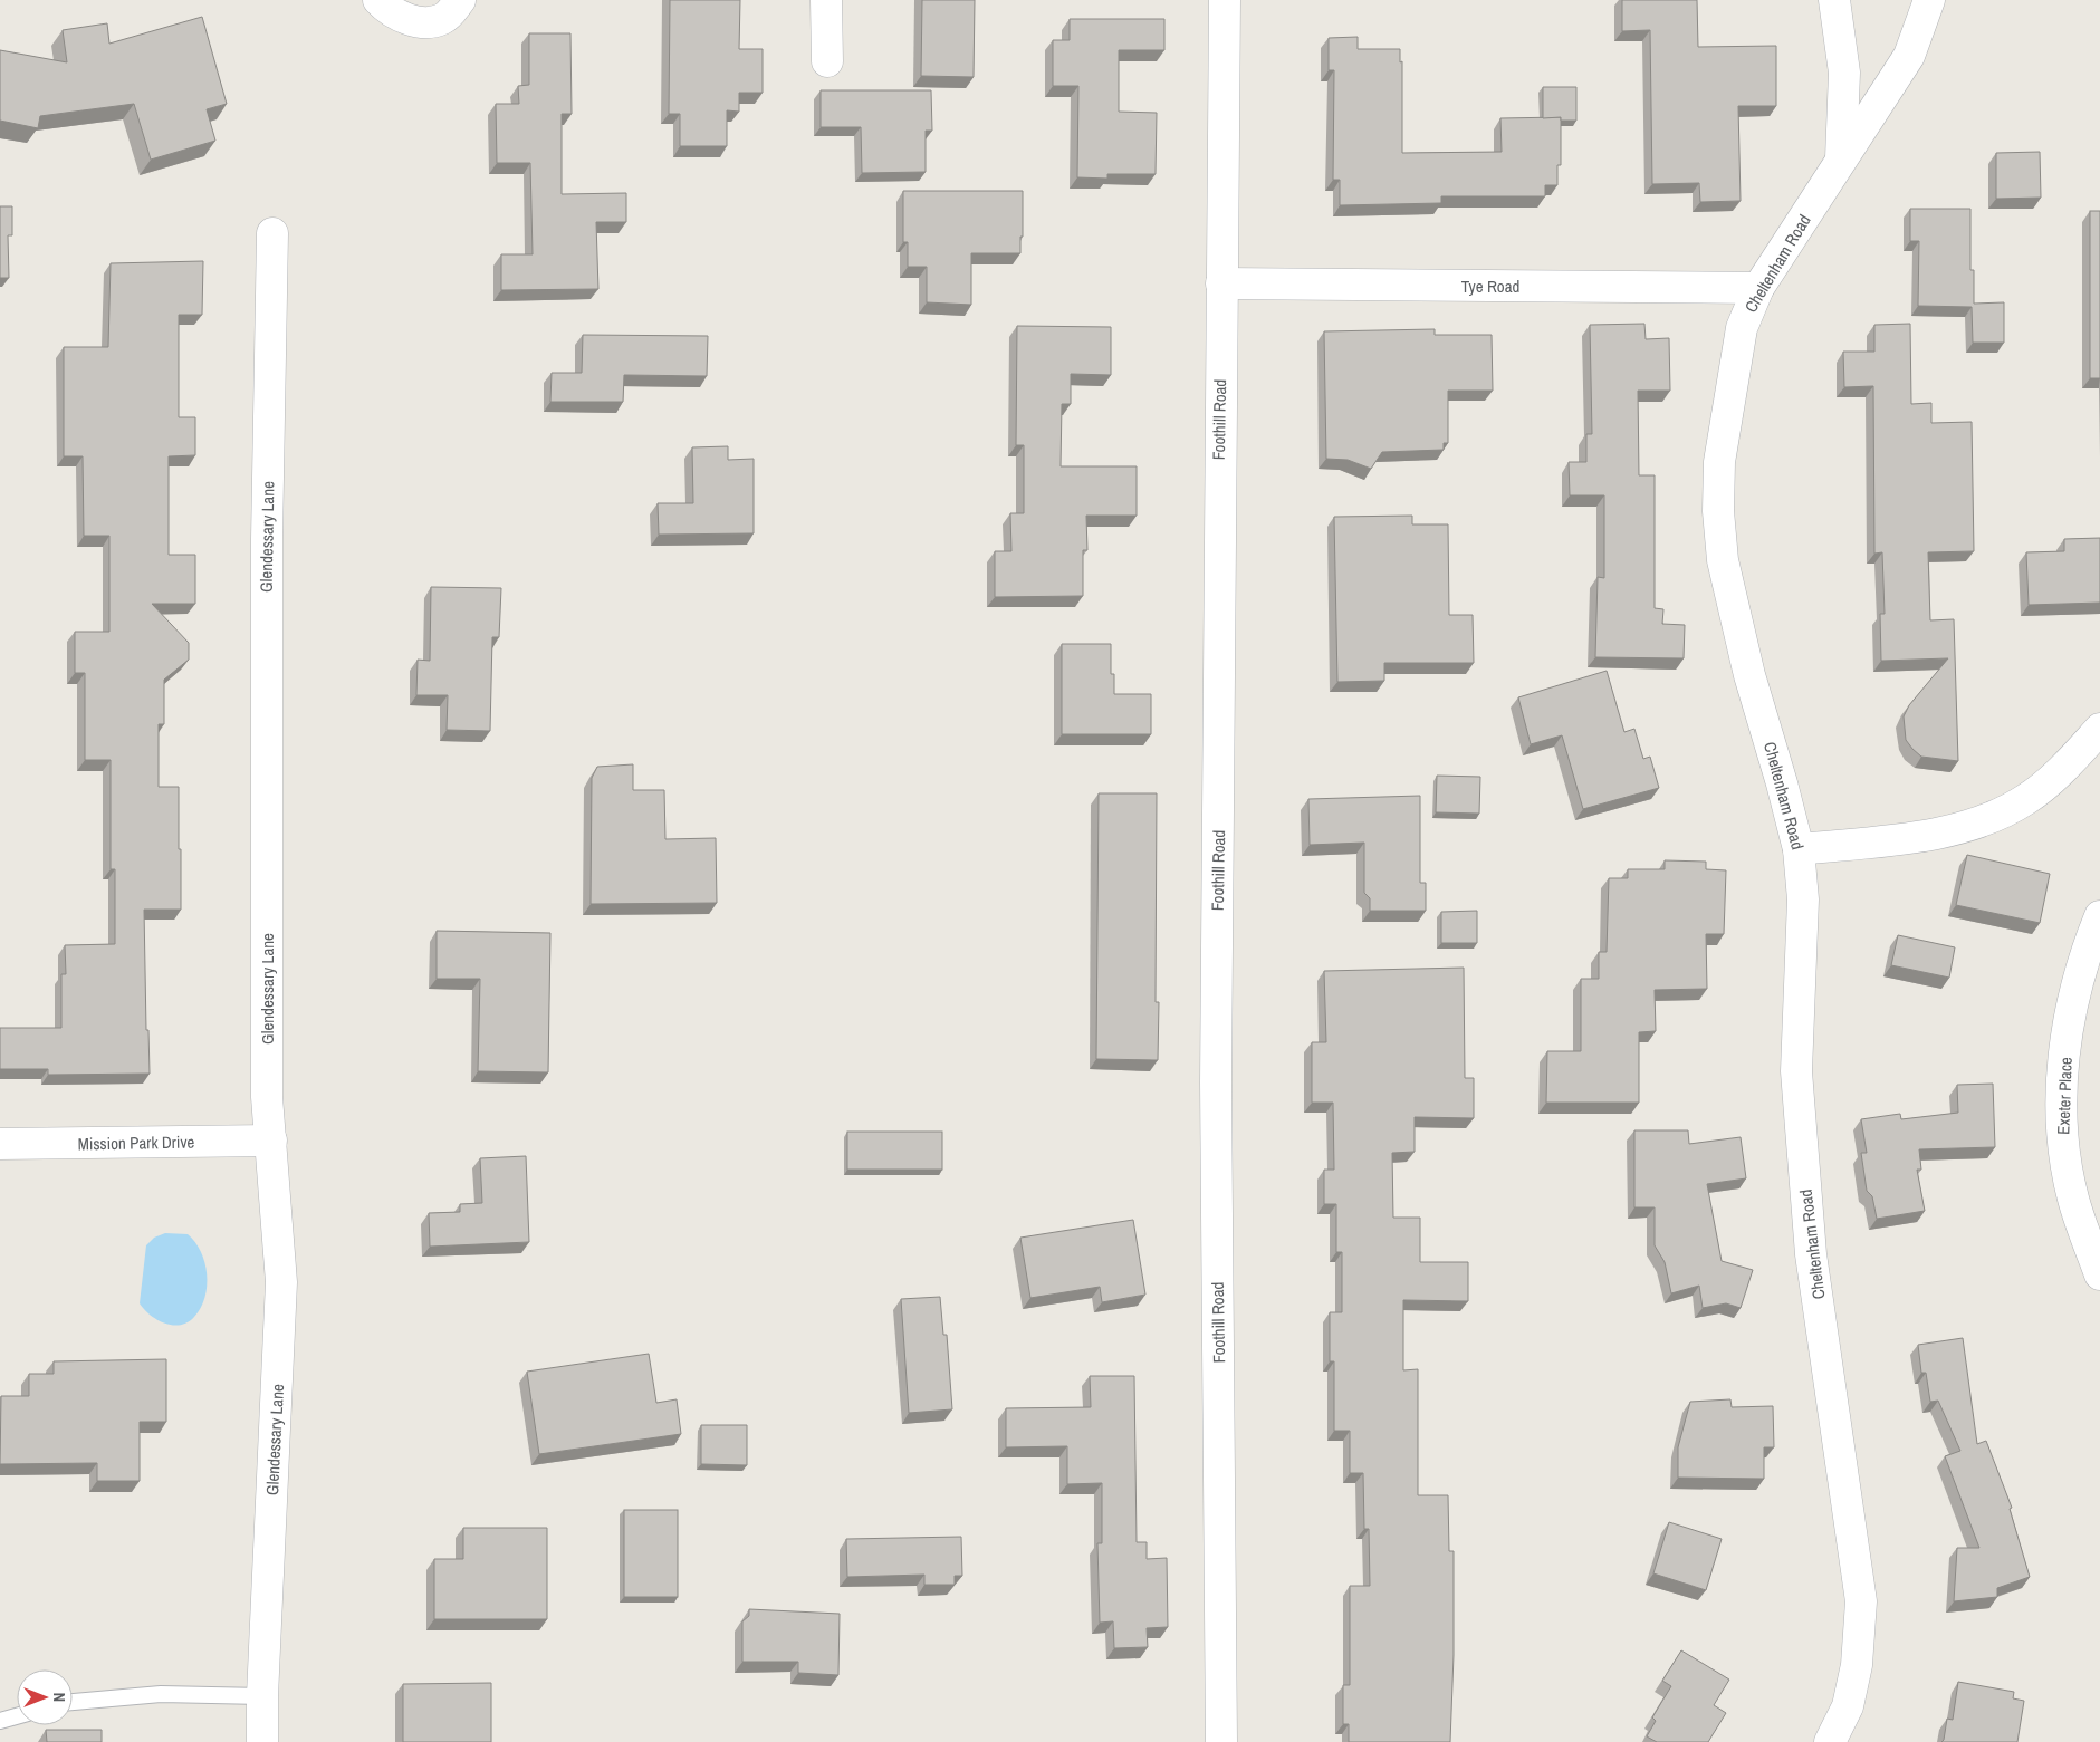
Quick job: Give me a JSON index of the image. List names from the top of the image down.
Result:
{
  "streets": {
    "street": [
      "Cheltenham Road",
      "Tye Road",
      "Foothill Road",
      "Glendessary Lane",
      "Exeter Place",
      "Mission Park Drive"
    ]
  },
  "crossings": [
    ["Cheltenham Road", "Tye Road"],
    ["Tye Road", "Foothill Road"],
    ["Glendessary Lane", "Mission Park Drive"]
  ],
  "north": "right"
}
